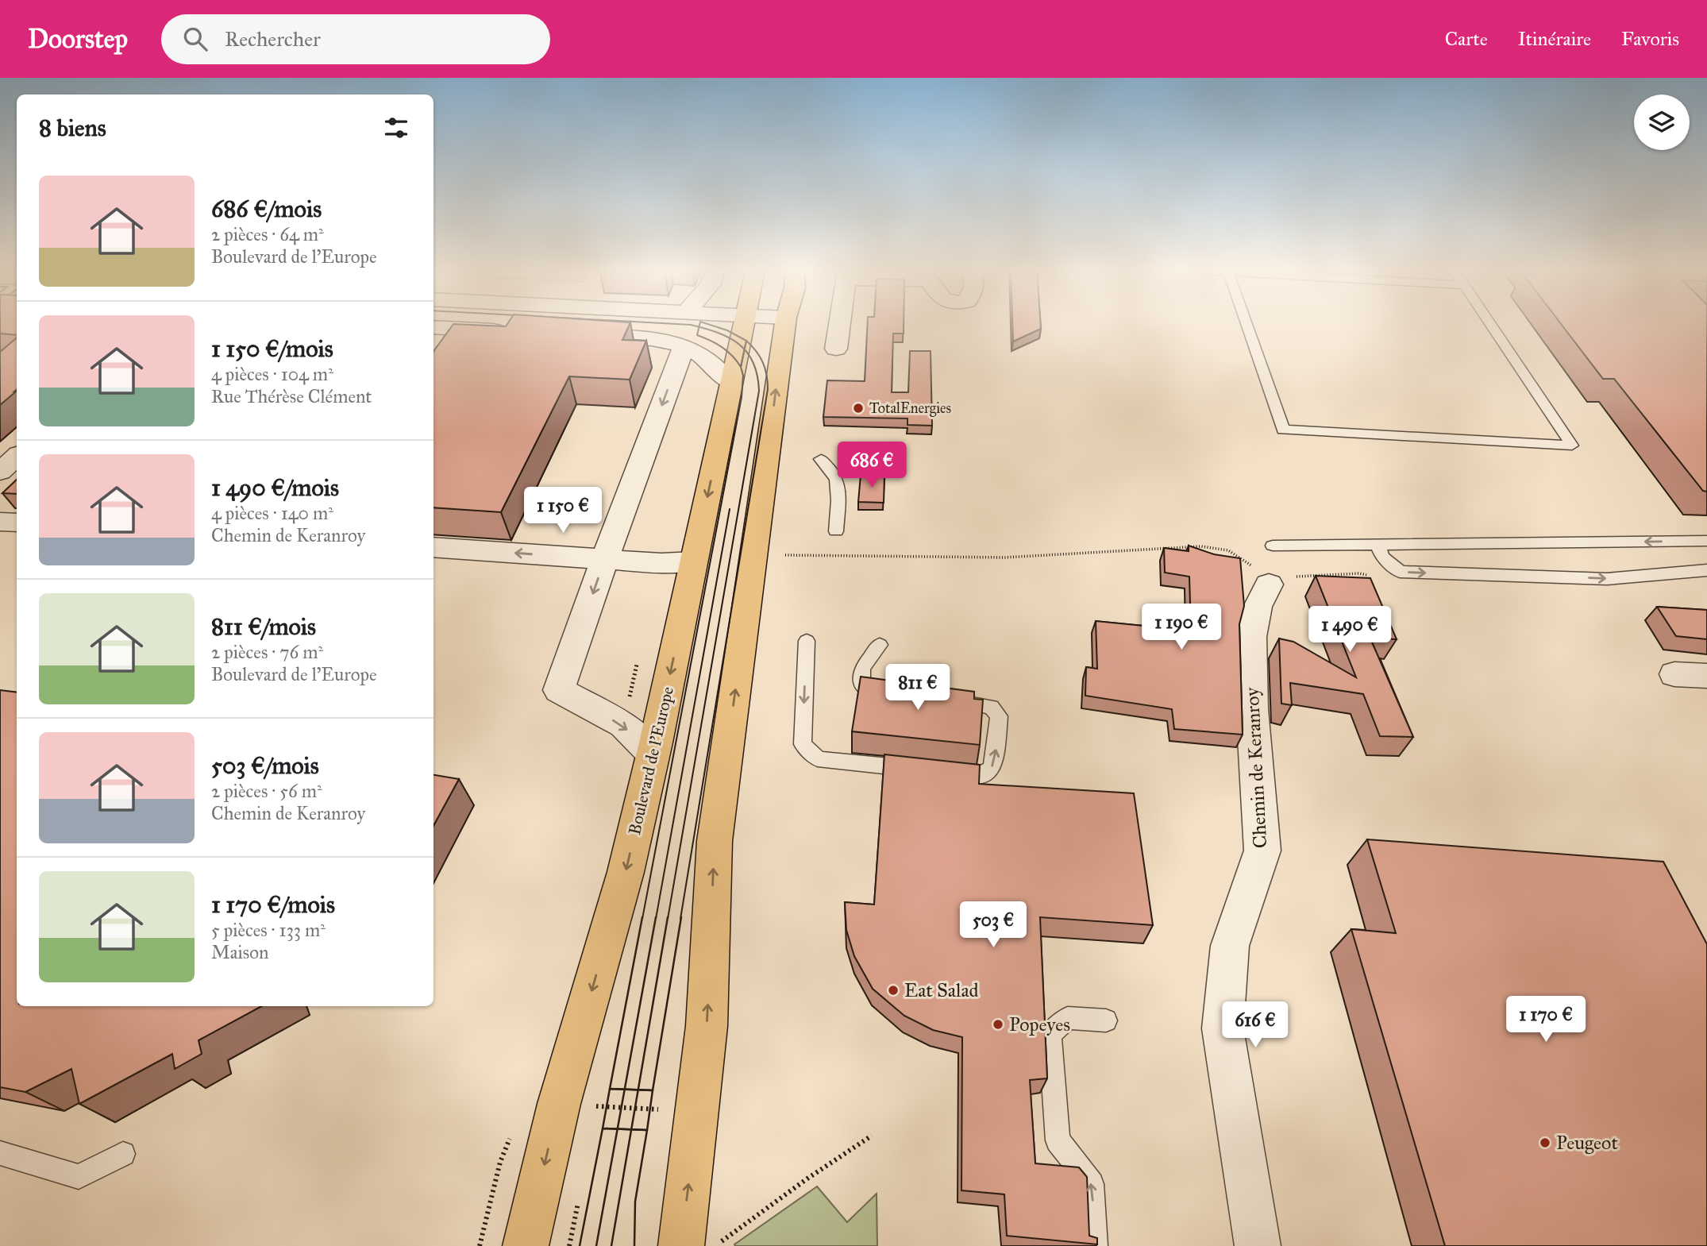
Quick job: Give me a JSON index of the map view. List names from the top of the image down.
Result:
{
  "streets": {
    "main road": ["Boulevard de l'Europe"],
    "street": ["Chemin de Keranroy"]
  },
  "places": [
    "TotalEnergies",
    "Eat Salad",
    "Popeyes",
    "Peugeot"
  ],
  "page": {
    "header": "Doorstep",
    "search": "Rechercher",
    "nav": ["Carte", "Itinéraire", "Favoris"],
    "heading": "8 biens",
    "list": [
      {
        "name": "686 €/mois",
        "note": "2 pièces · 64 m² · Boulevard de l'Europe"
      },
      {
        "name": "1 150 €/mois",
        "note": "4 pièces · 104 m² · Rue Thérèse Clément"
      },
      {
        "name": "1 490 €/mois",
        "note": "4 pièces · 140 m² · Chemin de Keranroy"
      },
      {
        "name": "811 €/mois",
        "note": "2 pièces · 76 m² · Boulevard de l'Europe"
      },
      {
        "name": "503 €/mois",
        "note": "2 pièces · 56 m² · Chemin de Keranroy"
      },
      {
        "name": "1 170 €/mois",
        "note": "5 pièces · 133 m² · Maison"
      }
    ],
    "price": [
      "686 €",
      "1 150 €",
      "1 190 €",
      "1 490 €",
      "811 €",
      "503 €",
      "1 170 €",
      "616 €"
    ]
  }
}
